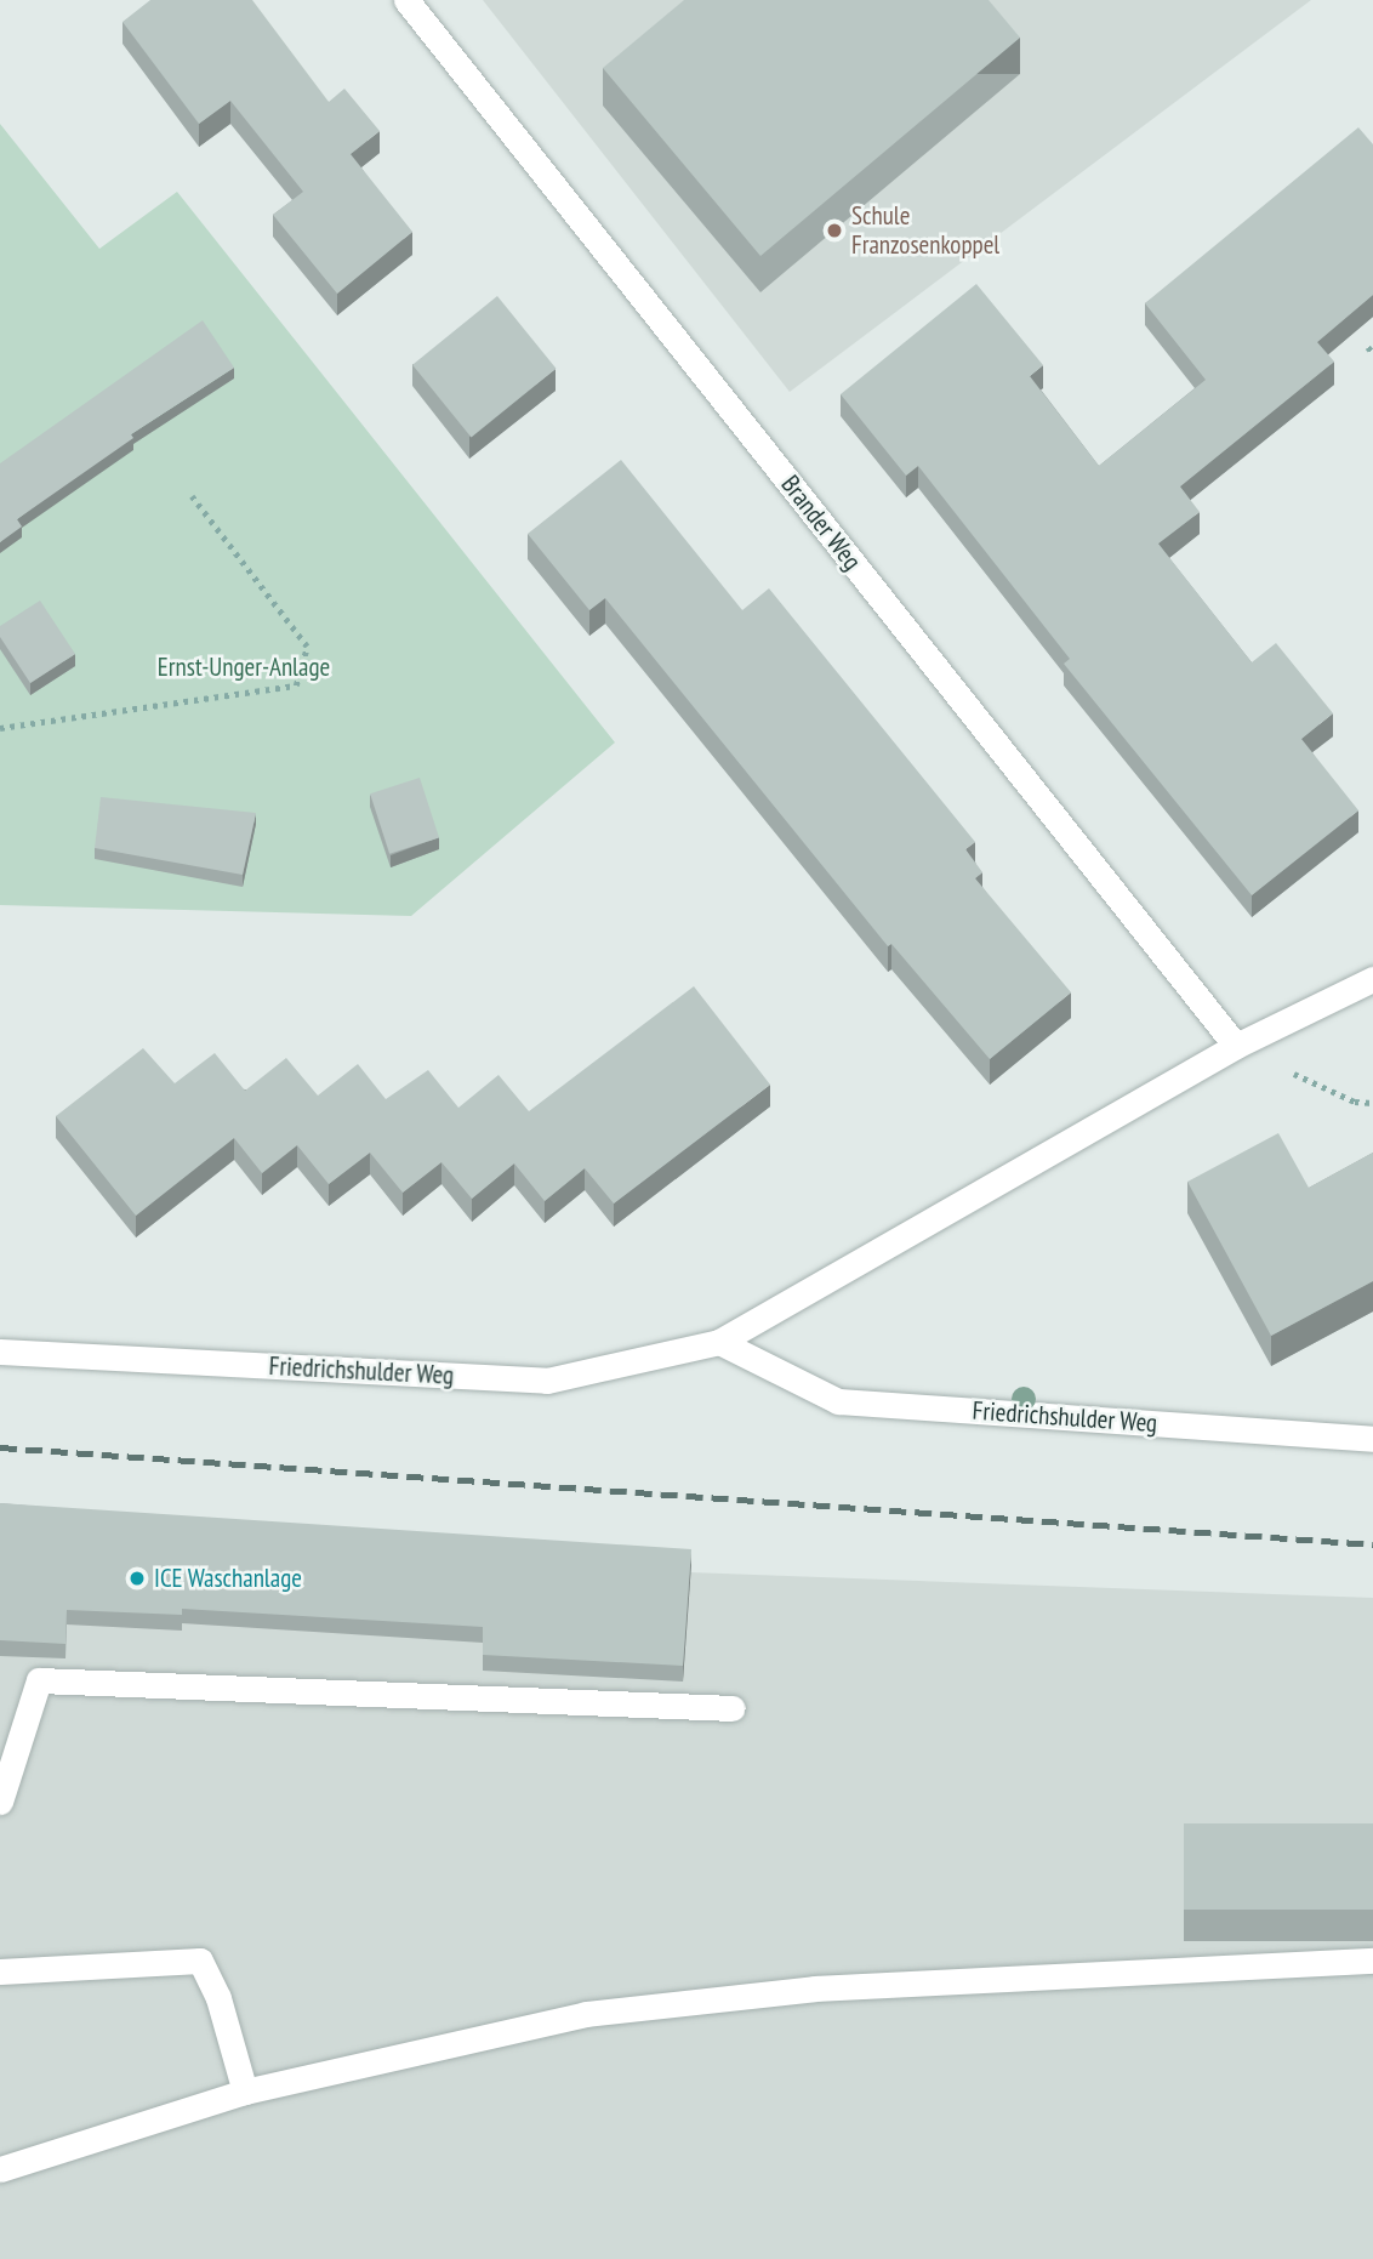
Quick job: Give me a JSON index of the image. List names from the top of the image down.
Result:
{
  "streets": {
    "street": ["Brander Weg", "Friedrichshulder Weg"]
  },
  "crossings": [
    ["Brander Weg", "Friedrichshulder Weg"]
  ],
  "parks": ["Ernst-Unger-Anlage"],
  "places": ["Schule Franzosenkoppel", "ICE Waschanlage"]
}
